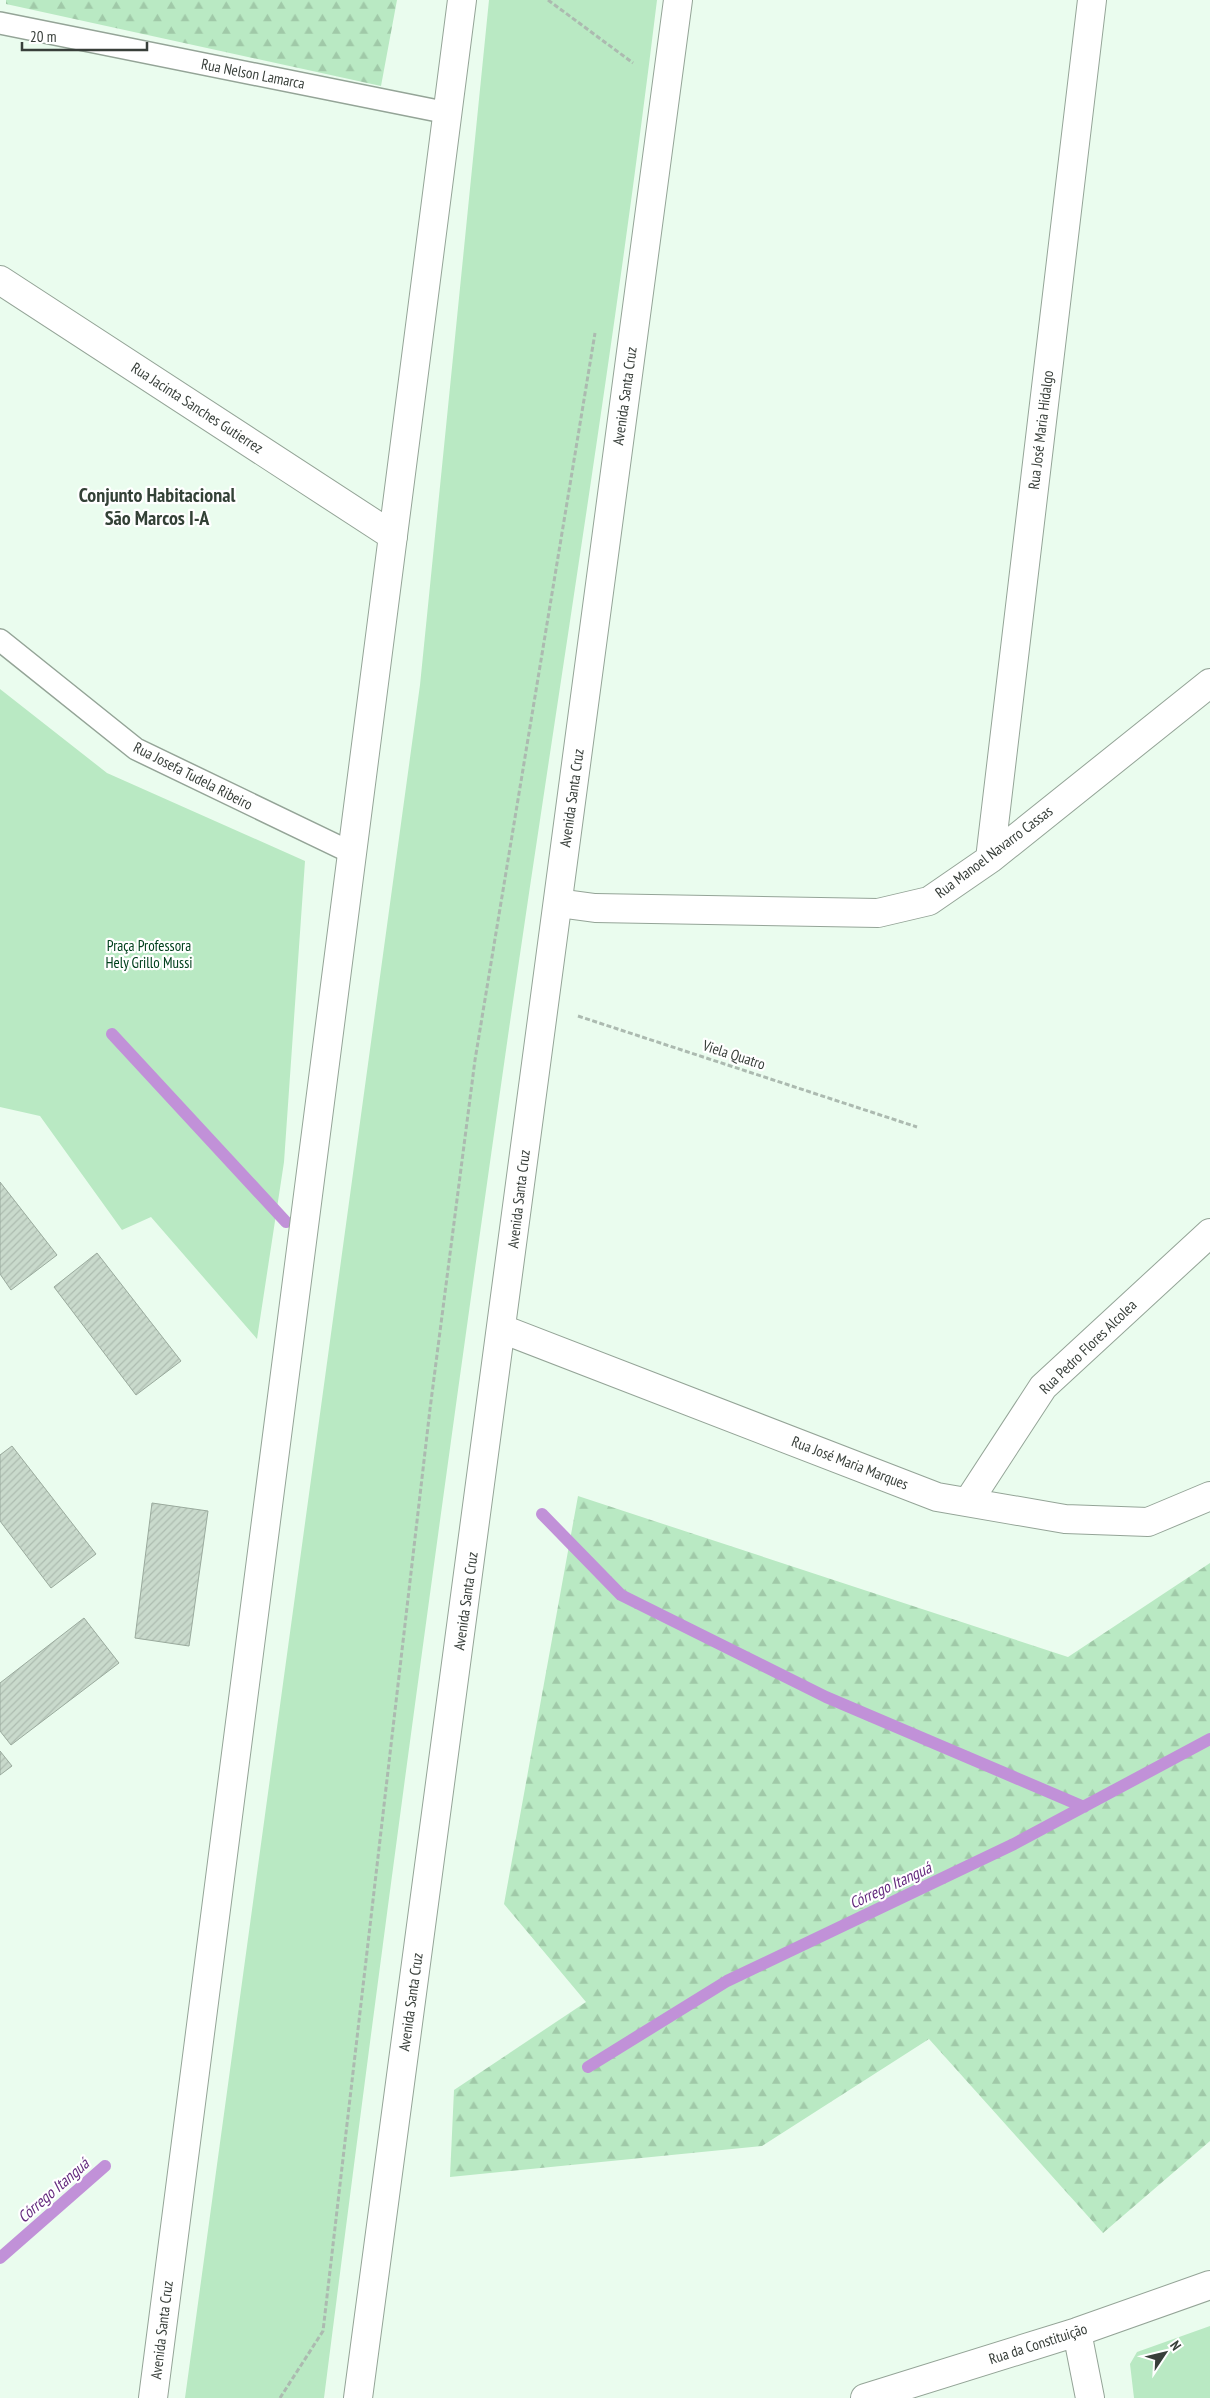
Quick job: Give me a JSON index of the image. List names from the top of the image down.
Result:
{
  "streets": {
    "main road": [
      "Avenida Santa Cruz",
      "Rua Jacinta Sanches Gutierrez",
      "Rua José Maria Hidalgo",
      "Rua Manoel Navarro Cassas",
      "Rua Pedro Flores Alcolea",
      "Rua José Maria Marques",
      "Rua da Constituição"
    ],
    "lane": ["Rua Nelson Lamarca", "Rua Josefa Tudela Ribeiro"],
    "path": ["Viela Quatro"]
  },
  "crossings": [
    ["Rua Nelson Lamarca", "Avenida Santa Cruz"],
    ["Avenida Santa Cruz", "Rua Jacinta Sanches Gutierrez"],
    ["Avenida Santa Cruz", "Rua Josefa Tudela Ribeiro"],
    ["Avenida Santa Cruz", "Rua Manoel Navarro Cassas"],
    ["Avenida Santa Cruz", "Viela Quatro"],
    ["Avenida Santa Cruz", "Rua José Maria Marques"],
    ["Rua José Maria Hidalgo", "Rua Manoel Navarro Cassas"],
    ["Rua Pedro Flores Alcolea", "Rua José Maria Marques"]
  ],
  "districts": ["Conjunto Habitacional São Marcos I-A"],
  "water": ["Córrego Itanguá"],
  "parks": ["Praça Professora Hely Grillo Mussi"],
  "scale_bar": "20 m",
  "north": "top right"
}
